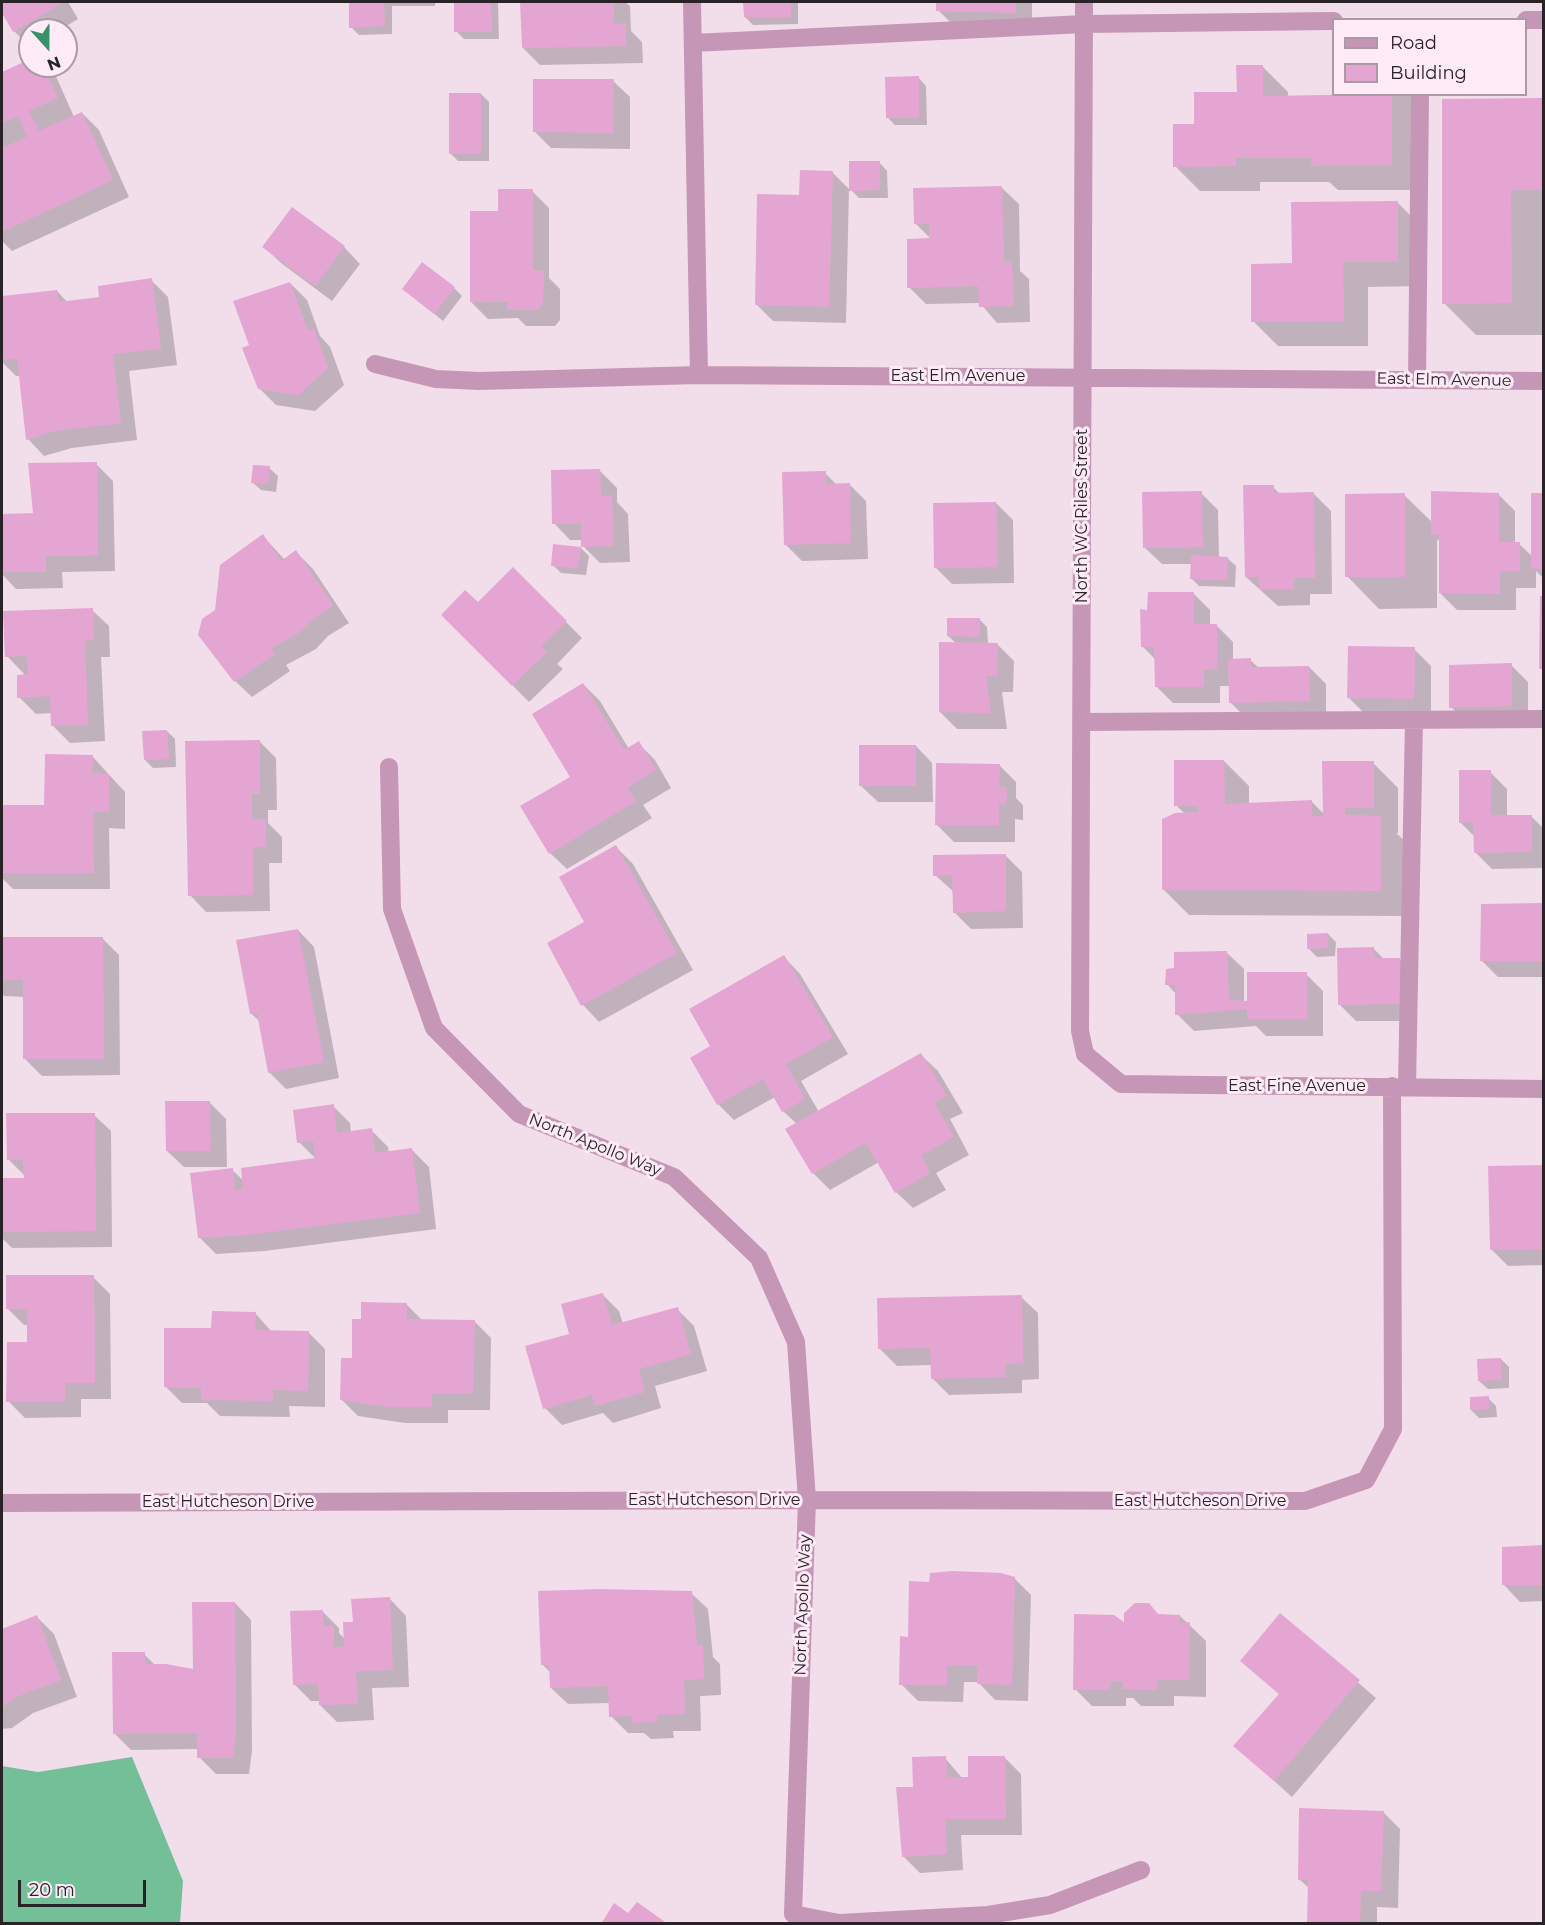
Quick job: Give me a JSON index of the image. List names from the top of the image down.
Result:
{
  "streets": {
    "street": [
      "East Elm Avenue",
      "North WC Riles Street",
      "East Fine Avenue",
      "North Apollo Way",
      "East Hutcheson Drive"
    ]
  },
  "crossings": [
    ["East Elm Avenue", "North WC Riles Street"],
    ["North WC Riles Street", "East Fine Avenue"],
    ["East Fine Avenue", "East Hutcheson Drive"],
    ["North Apollo Way", "East Hutcheson Drive"]
  ],
  "legend": ["Road", "Building"],
  "scale_bar": "20 m",
  "north": "bottom"
}
